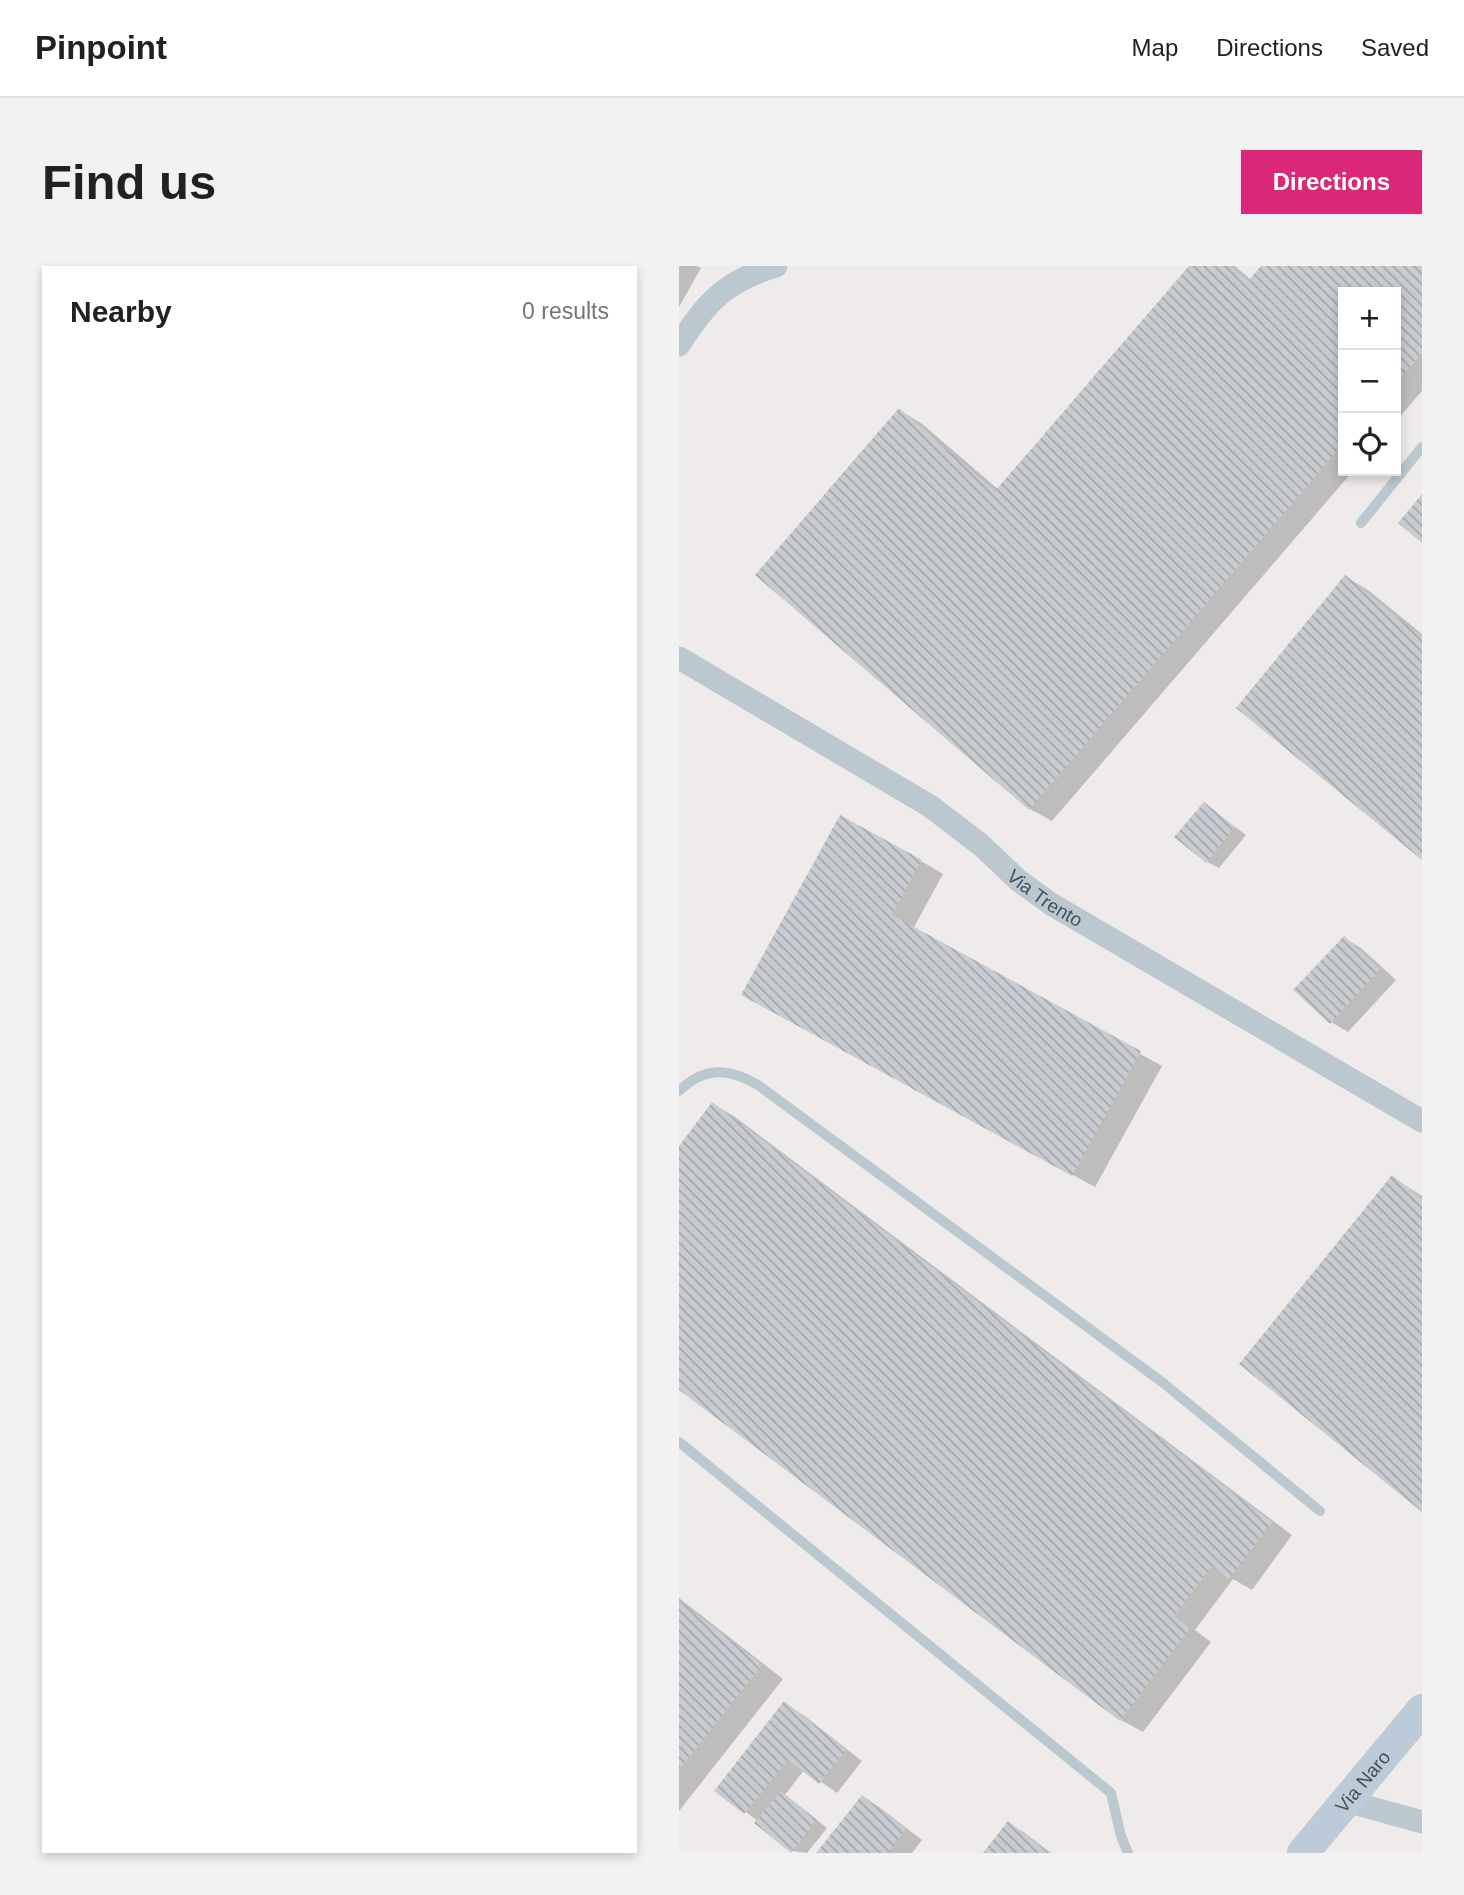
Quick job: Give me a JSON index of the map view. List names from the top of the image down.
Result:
{
  "streets": {
    "street": ["Via Trento", "Via Naro"]
  },
  "page": {
    "header": "Pinpoint",
    "nav": ["Map", "Directions", "Saved"],
    "buttons": "Directions",
    "title": "Find us",
    "heading": ["Nearby", "0 results"],
    "map_buttons": ["+", "−"]
  }
}
